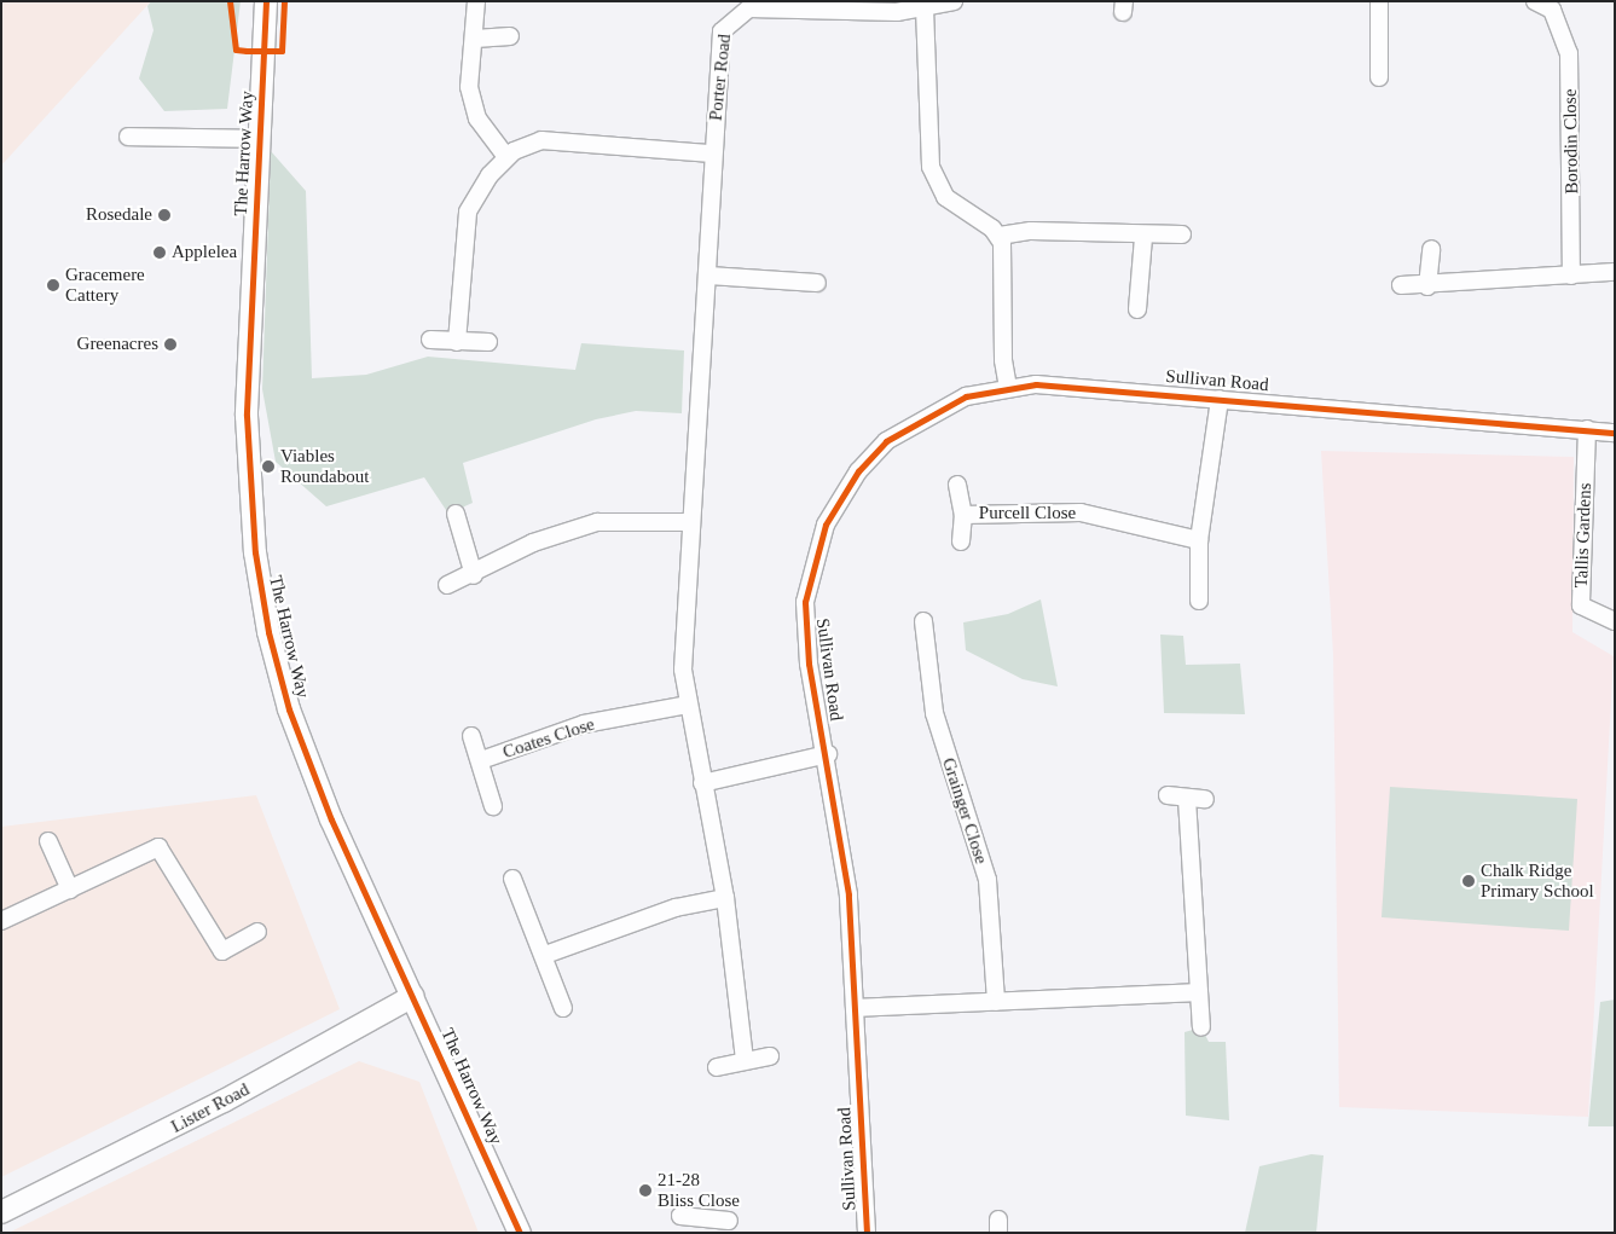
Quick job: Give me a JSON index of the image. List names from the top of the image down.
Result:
{
  "streets": {
    "street": [
      "Porter Road",
      "Borodin Close",
      "The Harrow Way",
      "Sullivan Road",
      "Purcell Close",
      "Tallis Gardens",
      "Coates Close",
      "Grainger Close",
      "Lister Road"
    ]
  },
  "crossings": [
    ["The Harrow Way", "Lister Road"],
    ["Sullivan Road", "Tallis Gardens"]
  ],
  "places": [
    "Rosedale",
    "Applelea",
    "Gracemere Cattery",
    "Greenacres",
    "Viables Roundabout",
    "Chalk Ridge Primary School",
    "21-28 Bliss Close"
  ]
}
